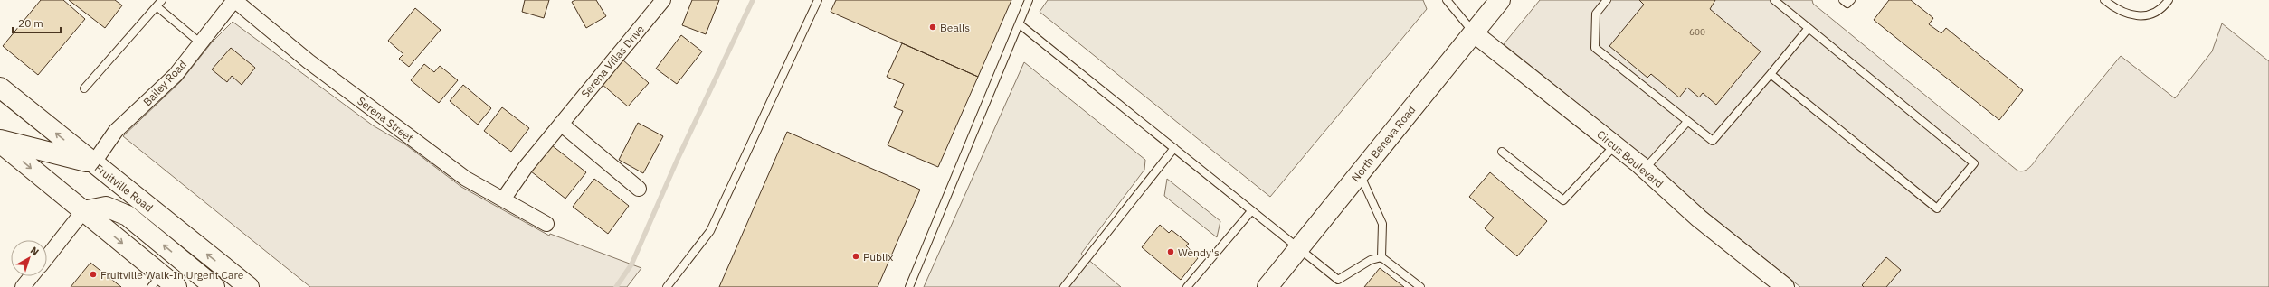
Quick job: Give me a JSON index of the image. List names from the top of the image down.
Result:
{
  "streets": {
    "main road": ["North Beneva Road", "Fruitville Road"],
    "street": [
      "Serena Villas Drive",
      "Bailey Road",
      "Serena Street",
      "Circus Boulevard"
    ]
  },
  "crossings": [
    ["Serena Villas Drive", "Serena Street"],
    ["Bailey Road", "Serena Street"],
    ["Bailey Road", "Fruitville Road"],
    ["North Beneva Road", "Circus Boulevard"]
  ],
  "places": [
    "Bealls",
    "Wendy's",
    "Publix",
    "Fruitville Walk-In Urgent Care"
  ],
  "house_numbers": ["600"],
  "scale_bar": "20 m",
  "north": "top right"
}
